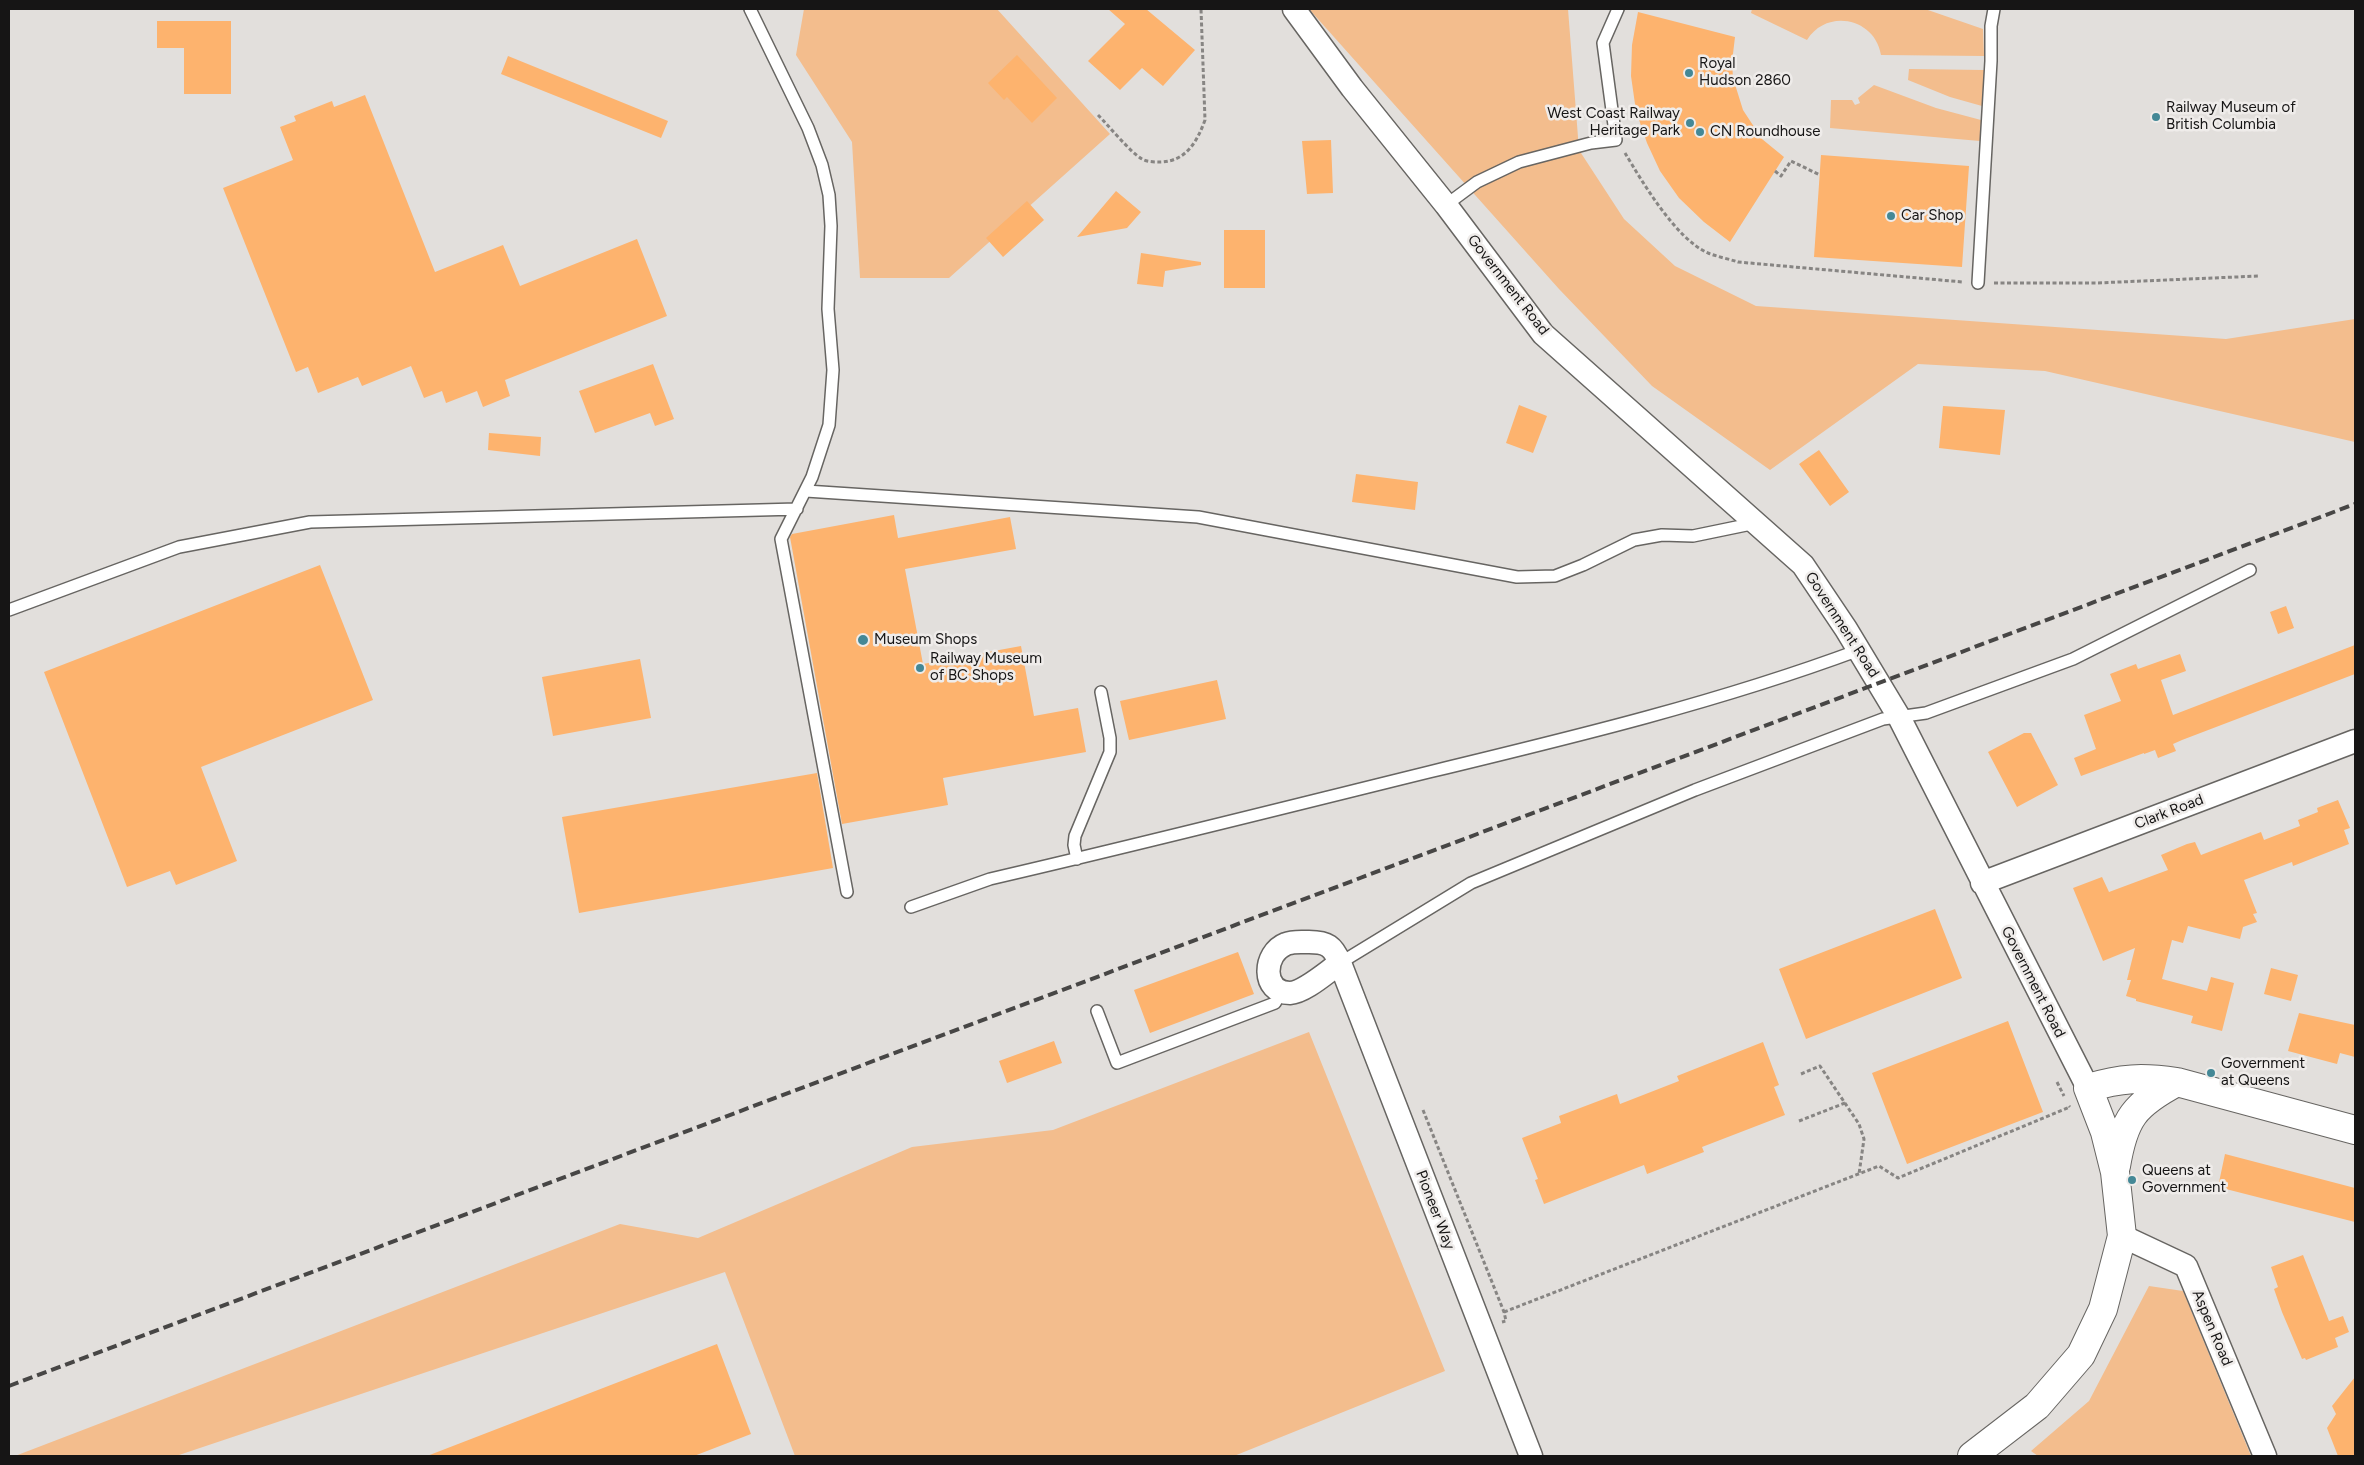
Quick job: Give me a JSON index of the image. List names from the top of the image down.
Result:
{
  "streets": {
    "street": [
      "Government Road",
      "Clark Road",
      "Pioneer Way",
      "Aspen Road"
    ]
  },
  "crossings": [
    ["Government Road", "Clark Road"]
  ],
  "places": [
    "Royal Hudson 2860",
    "Railway Museum of British Columbia",
    "West Coast Railway Heritage Park",
    "CN Roundhouse",
    "Car Shop",
    "Museum Shops",
    "Railway Museum of BC Shops",
    "Government at Queens",
    "Queens at Government"
  ]
}
